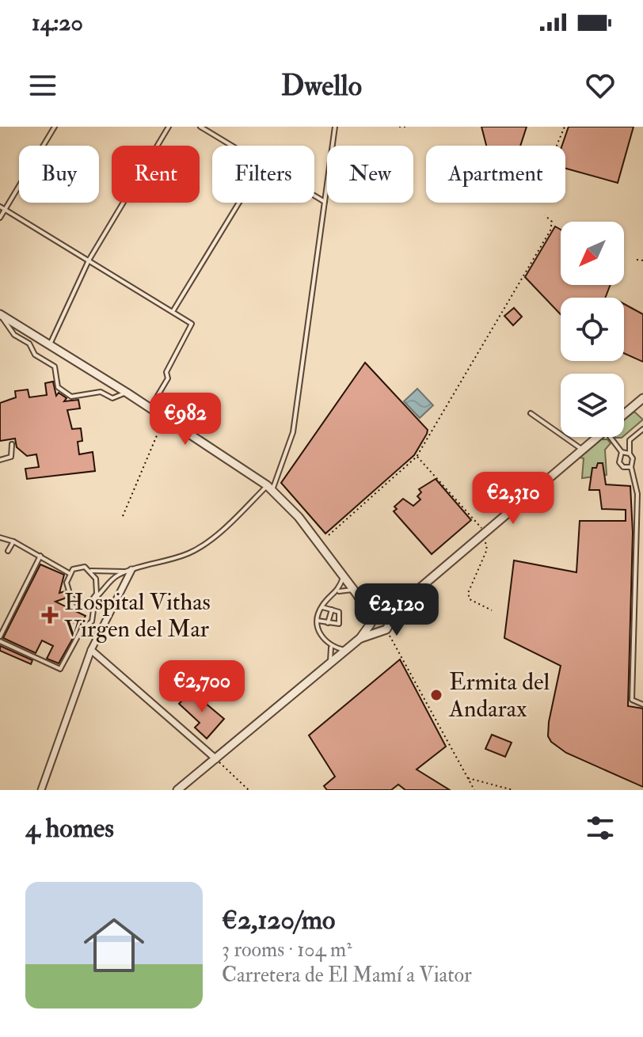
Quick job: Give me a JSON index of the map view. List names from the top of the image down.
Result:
{
  "places": {
    "health": ["Hospital Vithas Virgen del Mar"],
    "other": ["Ermita del Andarax"]
  },
  "north": "bottom left",
  "page": {
    "status": "14:20",
    "header": "Dwello",
    "chip": [
      "Buy",
      "Rent",
      "Filters",
      "New",
      "Apartment"
    ],
    "price": [
      "€982",
      "€2,310",
      "€2,120",
      "€2,700"
    ],
    "heading": "4 homes",
    "list": [
      {
        "name": "€2,120/mo",
        "note": "3 rooms · 104 m² · Carretera de El Mamí a Viator"
      }
    ]
  }
}
